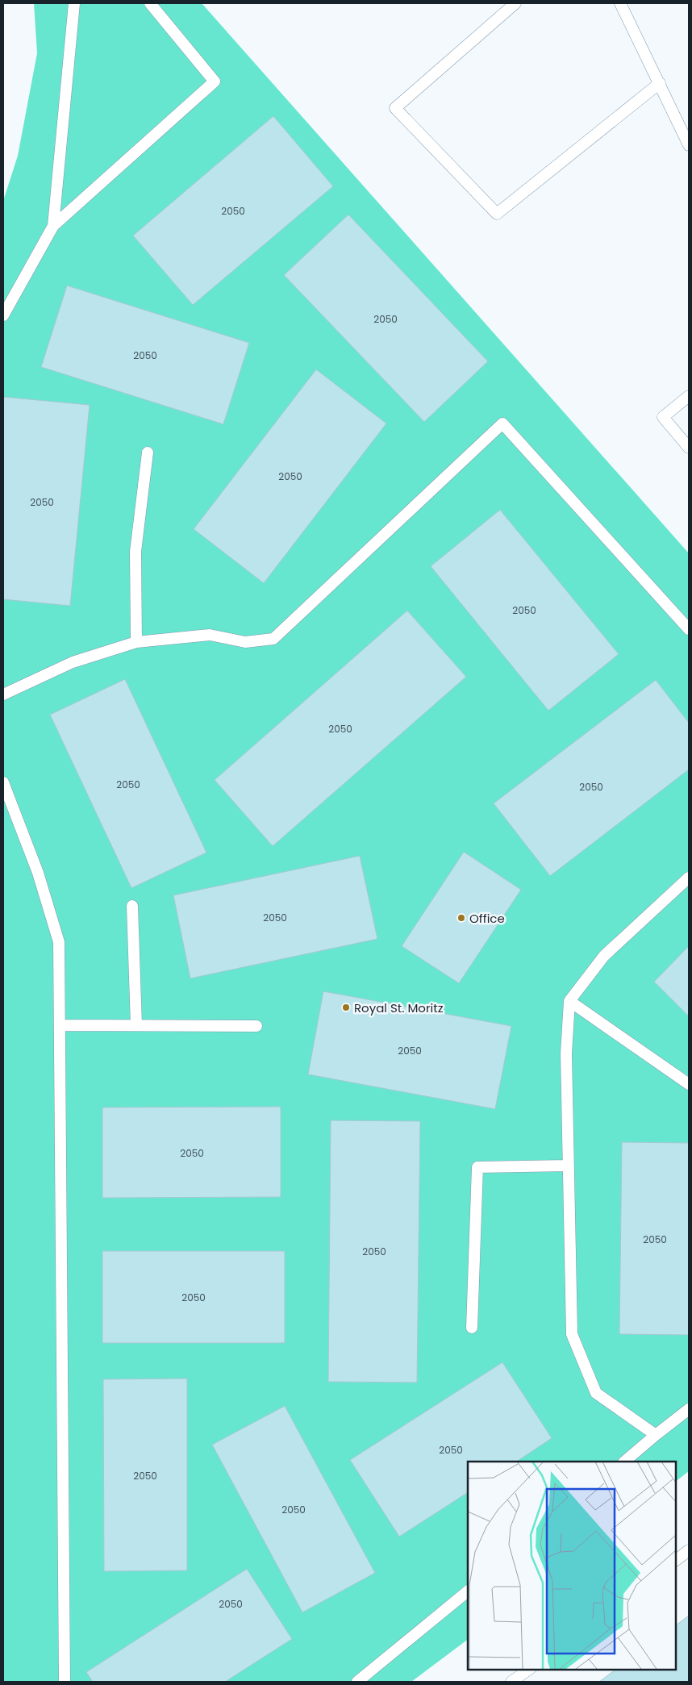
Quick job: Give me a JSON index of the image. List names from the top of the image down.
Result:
{
  "places": ["Office", "Royal St. Moritz"],
  "house_numbers": [
    "2050",
    "2050",
    "2050",
    "2050",
    "2050",
    "2050",
    "2050",
    "2050",
    "2050",
    "2050",
    "2050",
    "2050",
    "2050",
    "2050",
    "2050",
    "2050",
    "2050",
    "2050",
    "2050"
  ]
}
